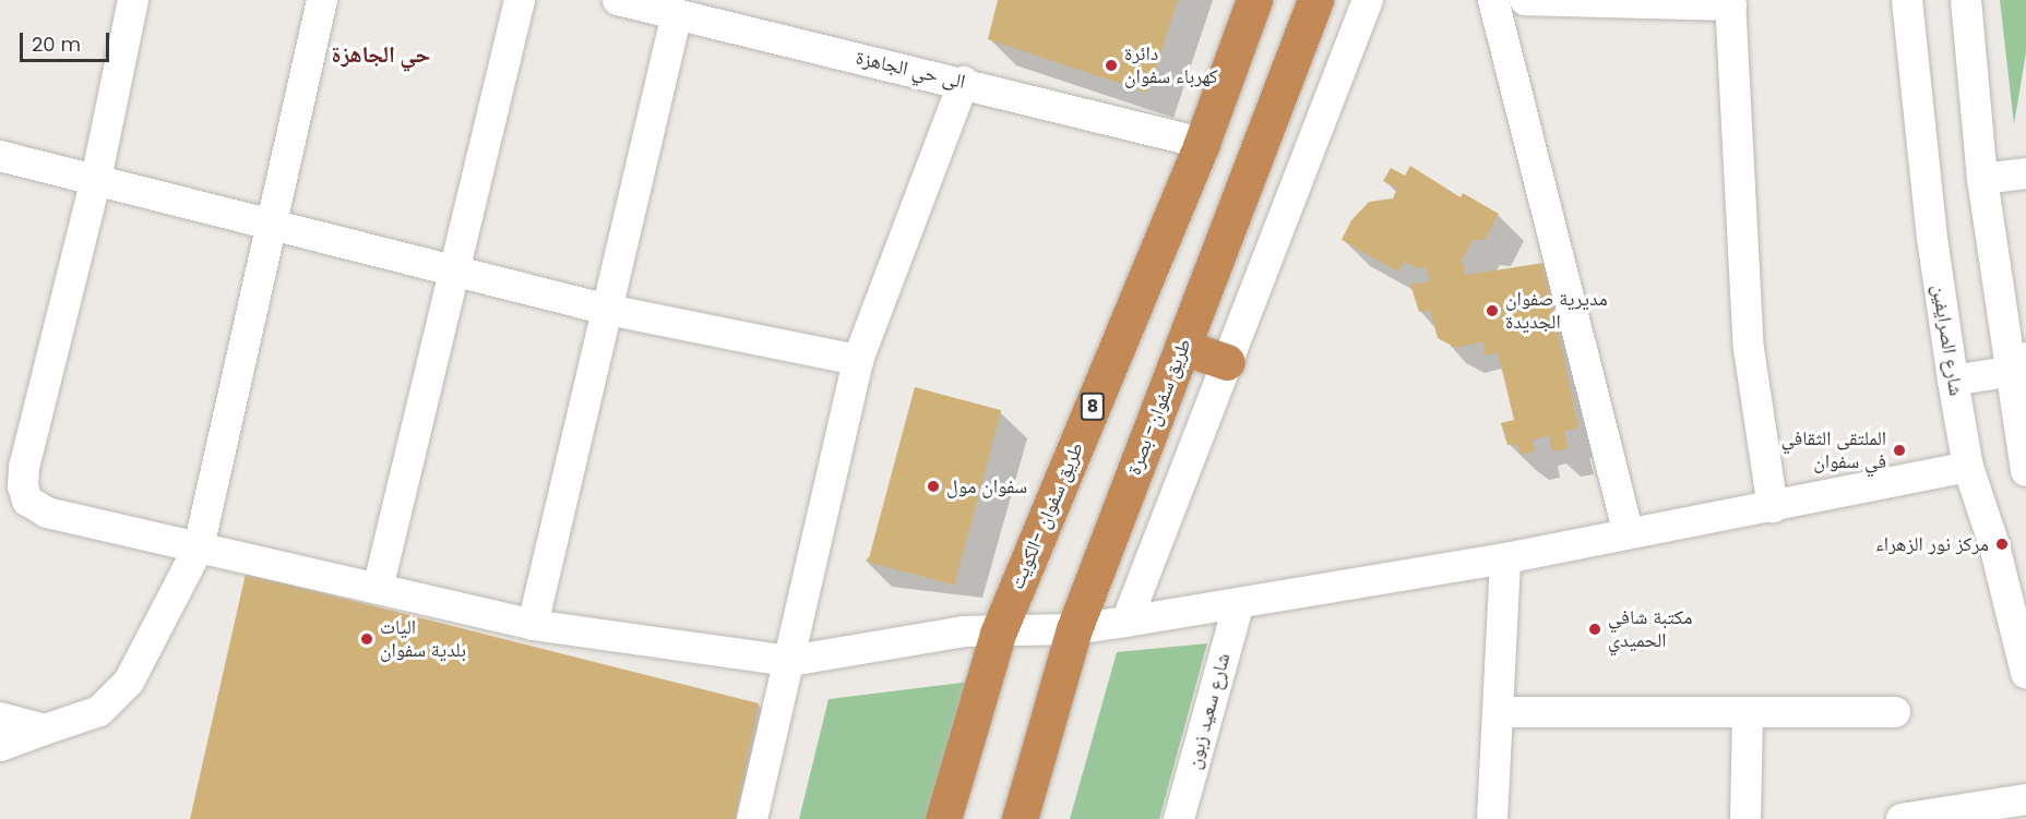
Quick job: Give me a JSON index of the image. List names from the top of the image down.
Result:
{
  "streets": {
    "highway": ["8", "طريق سفوان- بصرة", "طريق سفوان -الكويت"],
    "street": ["الى حي الجاهزة", "شارع الصرايفين", "شارع سعيد زبون"]
  },
  "crossings": [
    ["الى حي الجاهزة", "طريق سفوان -الكويت"]
  ],
  "districts": ["حي الجاهزة"],
  "places": [
    "دائرة كهرباء سفوان",
    "مديرية صفوان الجديدة",
    "الملتقى الثقافي في سفوان",
    "سفوان مول",
    "مركز نور الزهراء",
    "مكتبة شافي الحميدي",
    "اليات بلدية سفوان"
  ],
  "scale_bar": "20 m"
}
